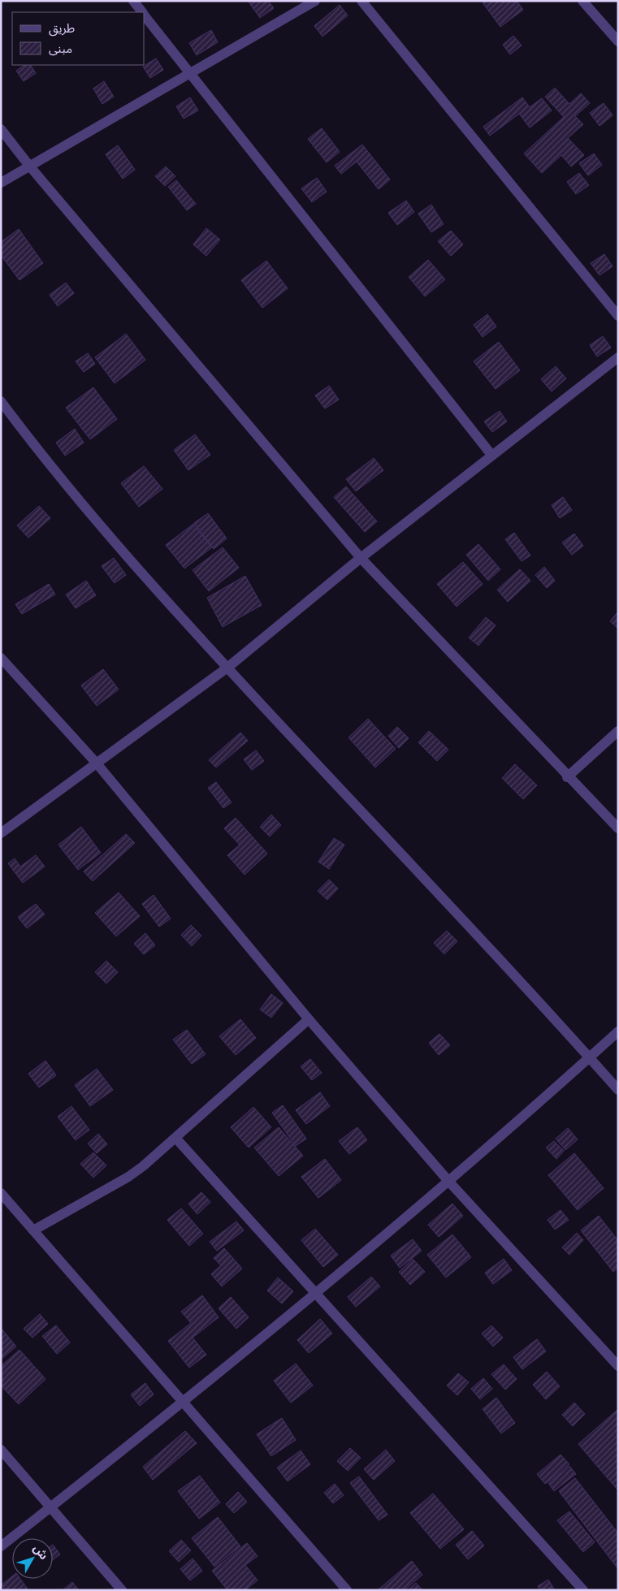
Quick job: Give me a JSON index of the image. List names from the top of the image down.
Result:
{
  "legend": ["طريق", "مبنى"],
  "north": "top right"
}
